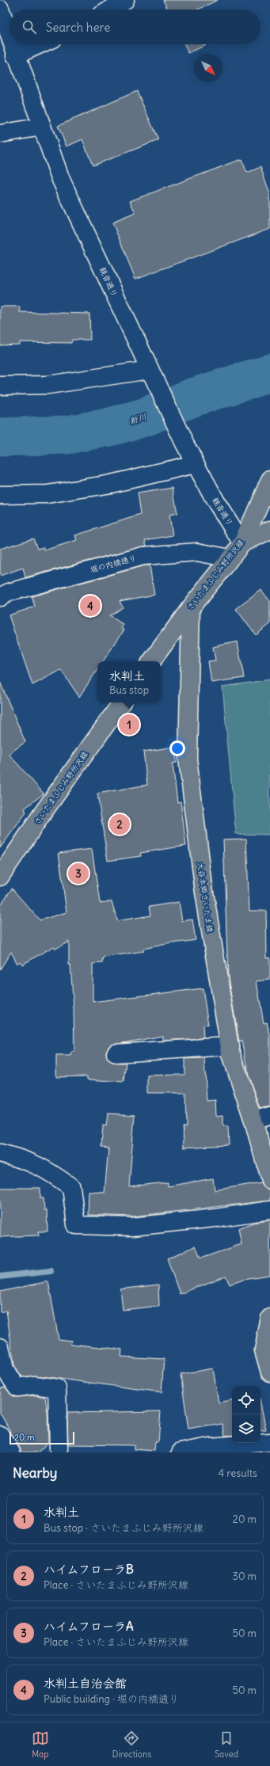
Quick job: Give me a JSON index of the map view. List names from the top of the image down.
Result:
{
  "streets": {
    "main road": ["さいたまふじみ野所沢線", "大谷本郷さいたま線"],
    "street": ["観音通り", "堀の内橋通り"]
  },
  "crossings": [
    ["観音通り", "さいたまふじみ野所沢線"],
    ["堀の内橋通り", "さいたまふじみ野所沢線"],
    ["さいたまふじみ野所沢線", "大谷本郷さいたま線"]
  ],
  "water": ["新川"],
  "scale_bar": "20 m",
  "north": "bottom right",
  "page": {
    "search": "Search here",
    "pins": [
      "4",
      "1",
      "2",
      "3"
    ],
    "popup": ["水判土", "Bus stop"],
    "scale": "20 m",
    "heading": ["Nearby", "4 results"],
    "list": [
      {
        "mark": "1",
        "name": "水判土",
        "note": "Bus stop · さいたまふじみ野所沢線",
        "value": "20 m"
      },
      {
        "mark": "2",
        "name": "ハイムフローラB",
        "note": "Place · さいたまふじみ野所沢線",
        "value": "30 m"
      },
      {
        "mark": "3",
        "name": "ハイムフローラA",
        "note": "Place · さいたまふじみ野所沢線",
        "value": "50 m"
      },
      {
        "mark": "4",
        "name": "水判土自治会館",
        "note": "Public building · 堀の内橋通り",
        "value": "50 m"
      }
    ],
    "nav": ["Map", "Directions", "Saved"]
  }
}
